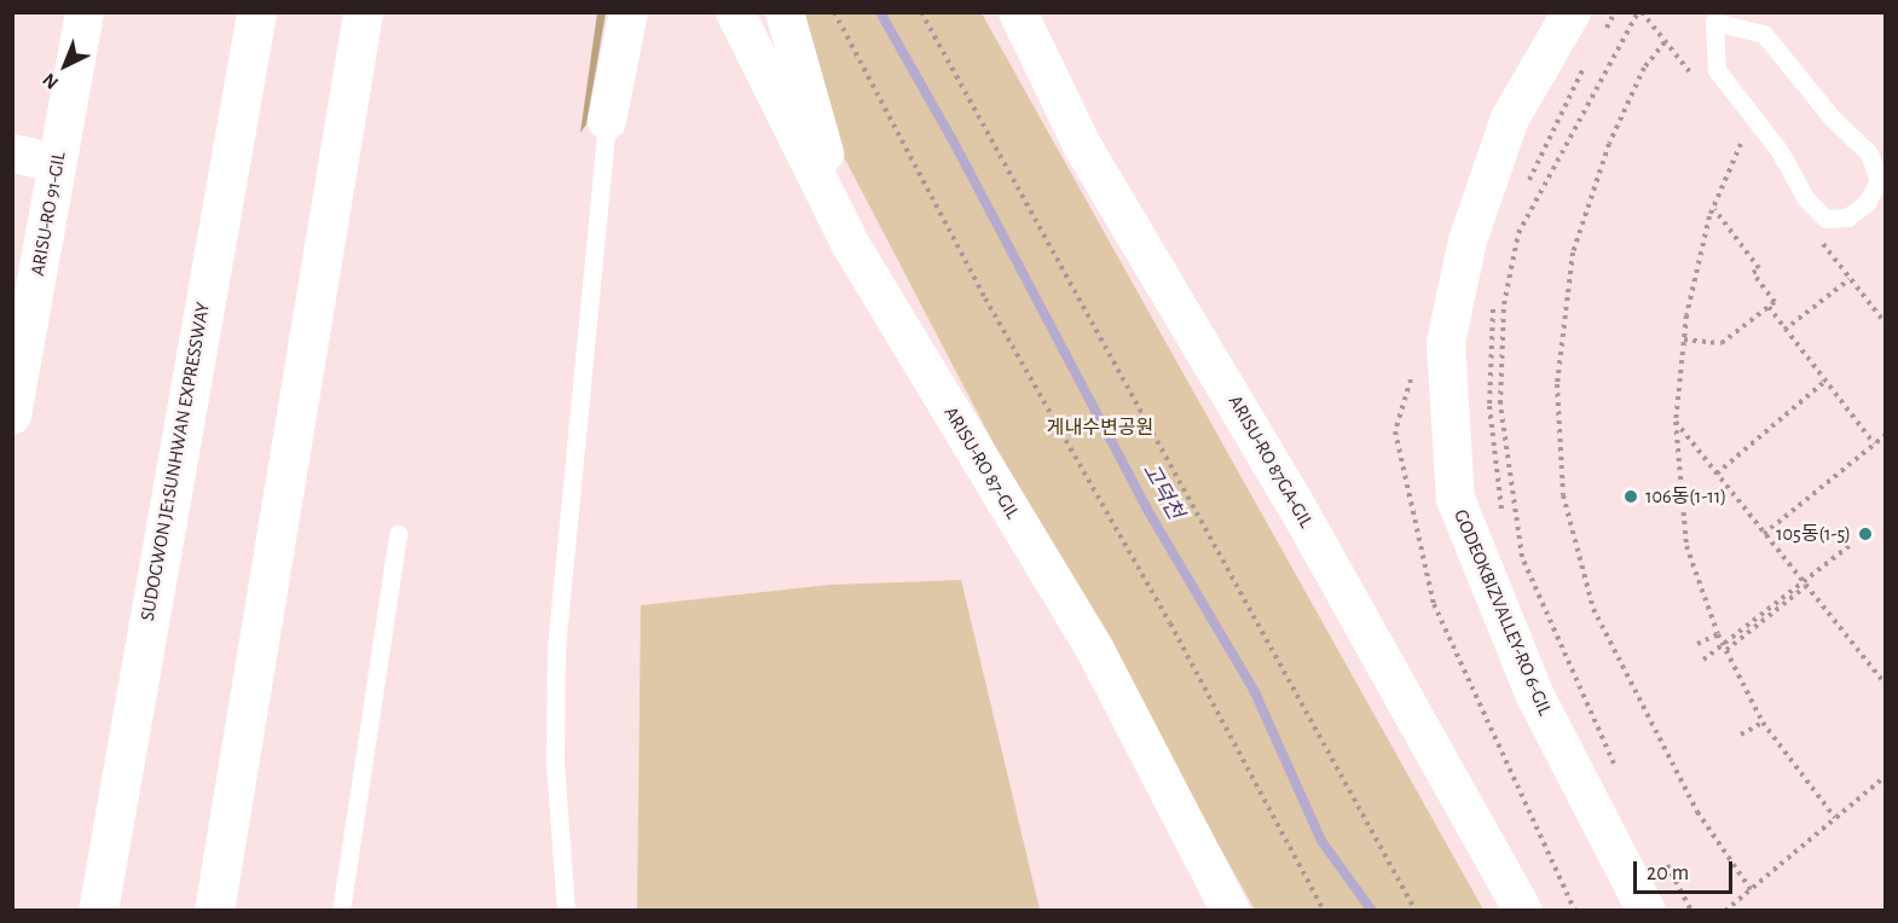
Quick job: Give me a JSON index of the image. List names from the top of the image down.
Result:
{
  "streets": {
    "highway": ["SUDOGWON JE1SUNHWAN EXPRESSWAY"],
    "street": [
      "ARISU-RO 91-GIL",
      "ARISU-RO 87GA-GIL",
      "ARISU-RO 87-GIL",
      "GODEOKBIZVALLEY-RO 6-GIL"
    ]
  },
  "water": ["고덕천"],
  "parks": ["게내수변공원"],
  "places": ["106동(1-11)", "105동(1-5)"],
  "scale_bar": "20 m",
  "north": "bottom left"
}
